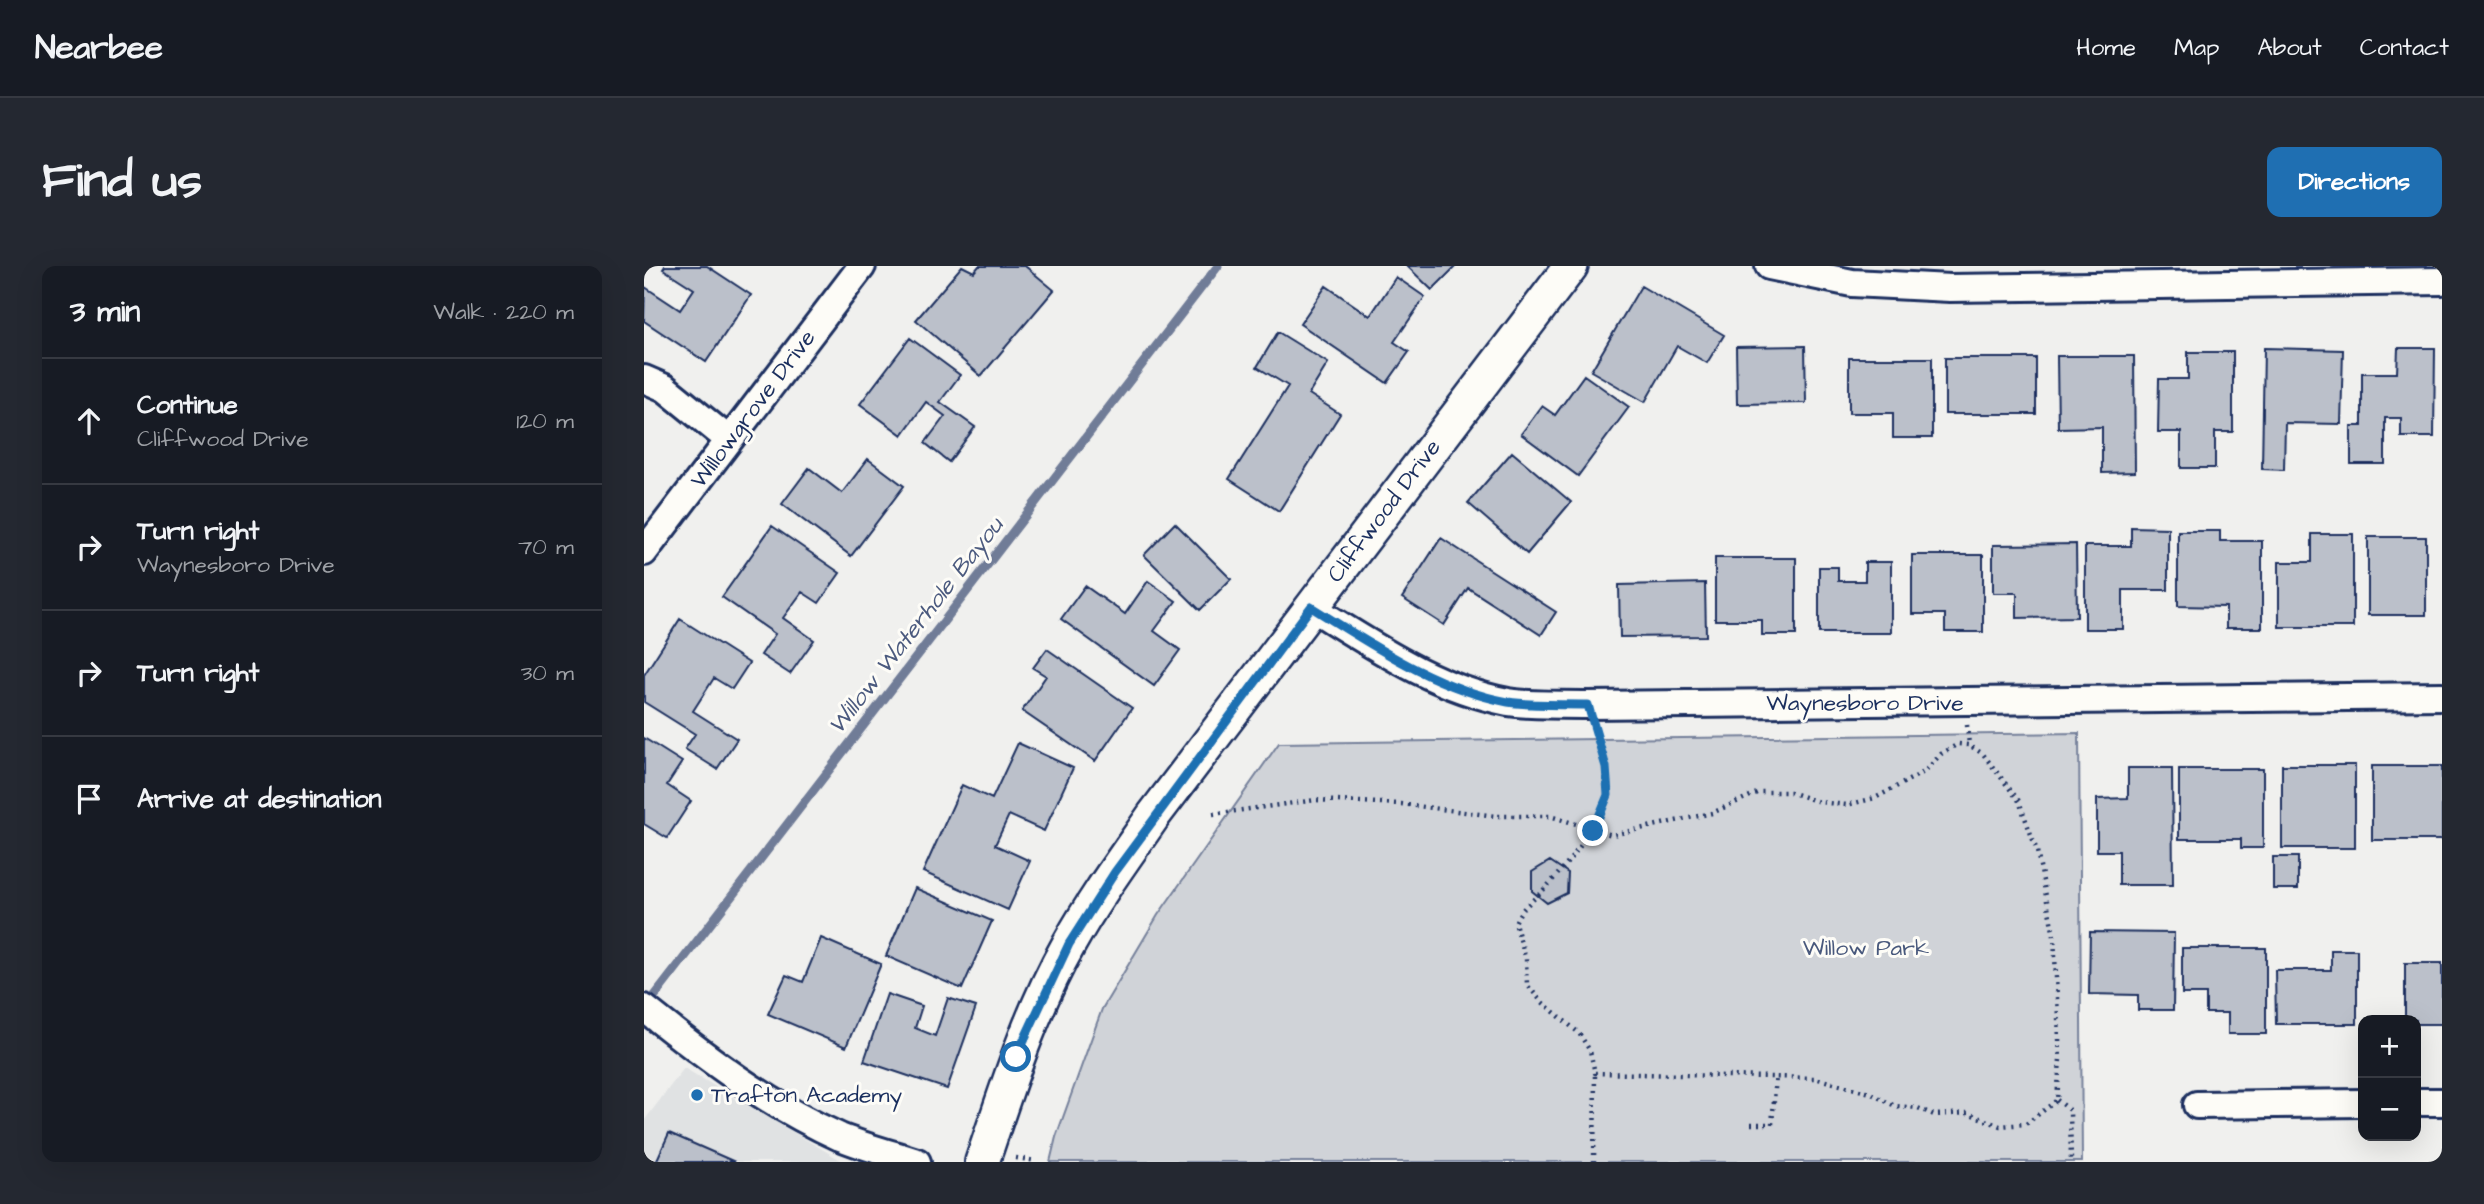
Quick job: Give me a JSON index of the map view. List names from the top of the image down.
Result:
{
  "streets": {
    "street": ["Willowgrove Drive", "Cliffwood Drive", "Waynesboro Drive"]
  },
  "crossings": [
    ["Cliffwood Drive", "Waynesboro Drive"]
  ],
  "water": ["Willow Waterhole Bayou"],
  "parks": ["Willow Park"],
  "places": ["Trafton Academy"],
  "page": {
    "header": "Nearbee",
    "nav": [
      "Home",
      "Map",
      "About",
      "Contact"
    ],
    "buttons": "Directions",
    "title": "Find us",
    "heading": ["3 min", "Walk · 220 m"],
    "list": [
      ["Continue", "Cliffwood Drive", "120 m"],
      ["Turn right", "Waynesboro Drive", "70 m"],
      ["Turn right", "30 m"],
      "Arrive at destination"
    ],
    "map_buttons": ["+", "−"]
  }
}
